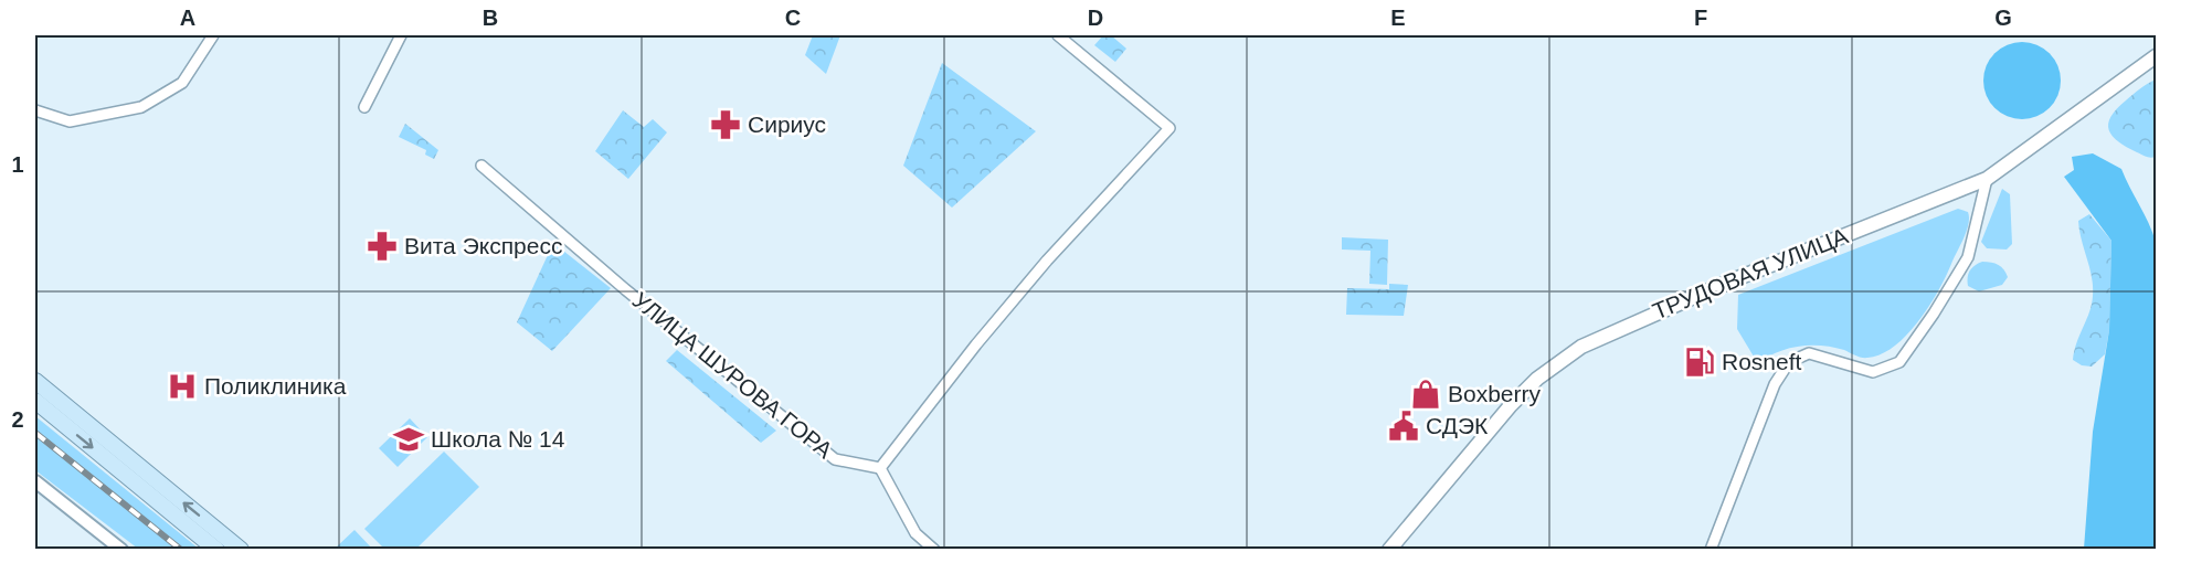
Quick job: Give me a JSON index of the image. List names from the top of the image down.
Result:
{
  "streets": {
    "main road": ["ТРУДОВАЯ УЛИЦА"],
    "street": ["УЛИЦА ШУРОВА ГОРА"]
  },
  "places": {
    "pharmacy": ["Сириус", "Вита Экспресс"],
    "fuel station": ["Rosneft"],
    "hospital": ["Поликлиника"],
    "shop": ["Boxberry"],
    "public building": ["СДЭК"],
    "school or university": ["Школа № 14"]
  },
  "grid": {
    "columns": [
      "A",
      "B",
      "C",
      "D",
      "E",
      "F",
      "G"
    ],
    "rows": ["1", "2"]
  }
}
